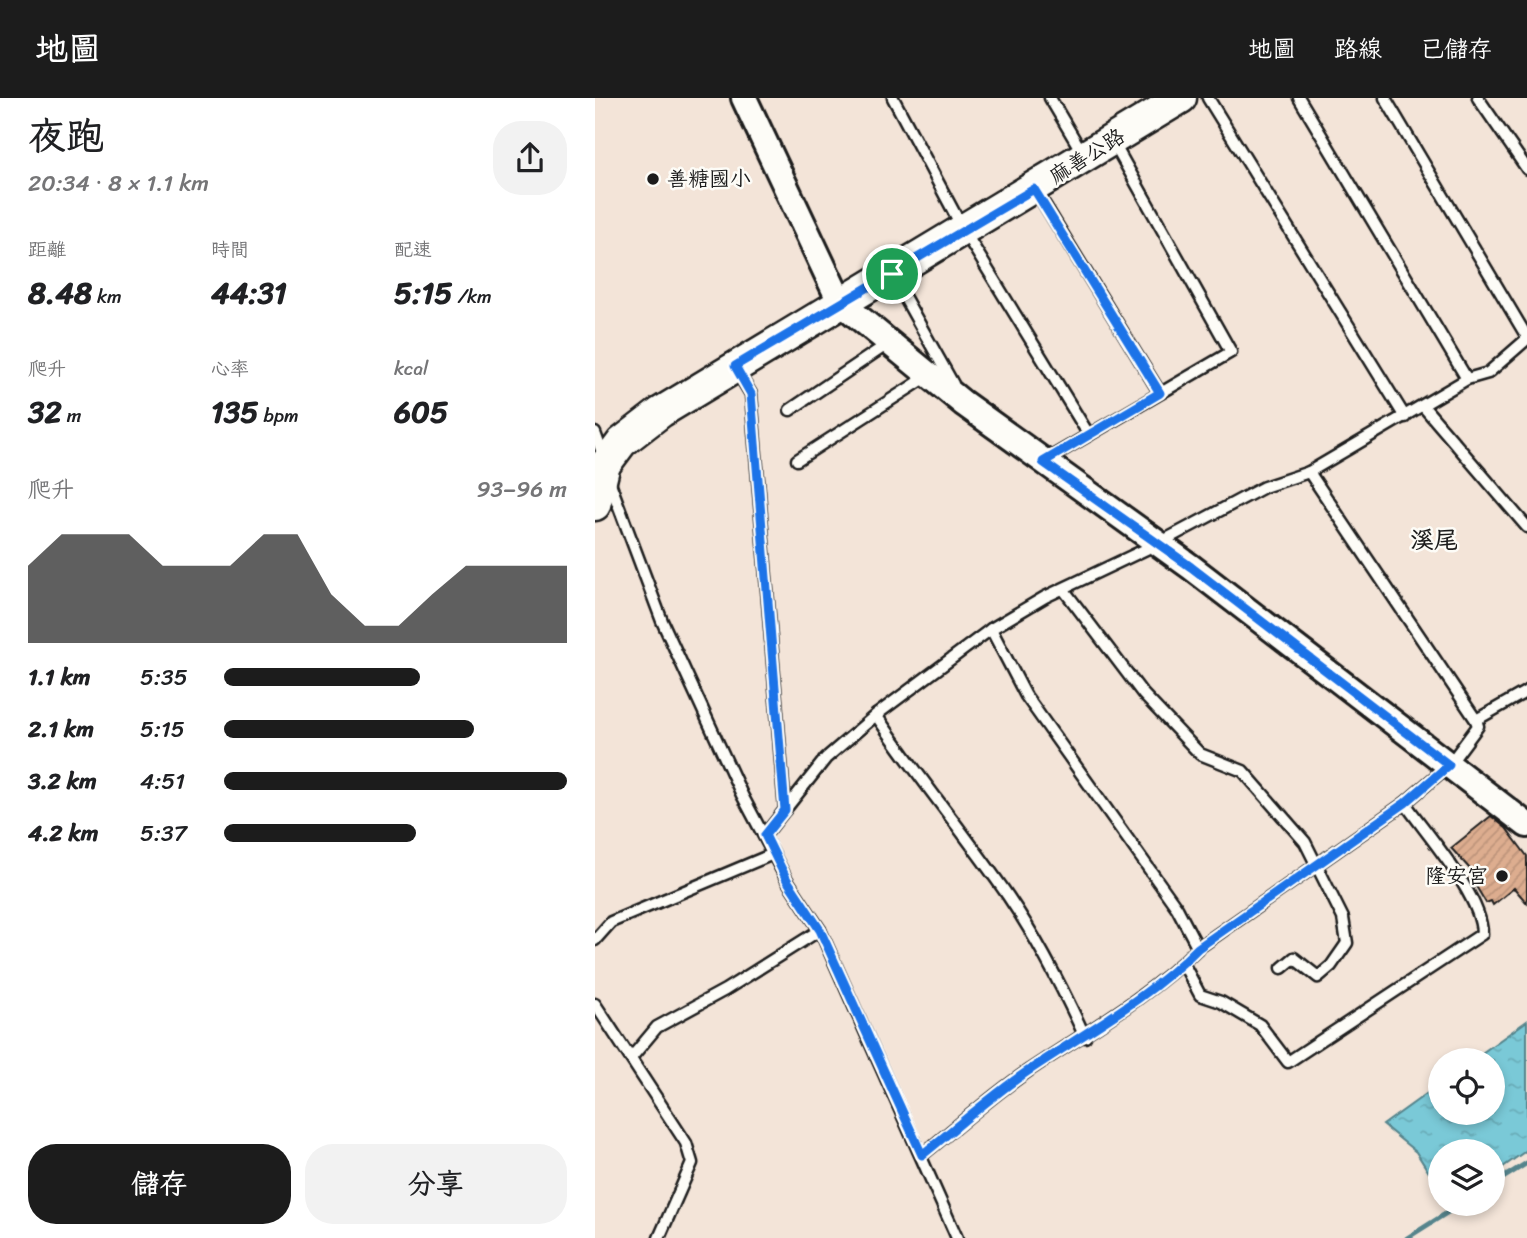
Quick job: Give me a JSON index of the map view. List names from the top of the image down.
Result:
{
  "streets": {
    "main road": ["麻善公路"]
  },
  "districts": ["溪尾"],
  "places": ["善糖國小", "隆安宮"],
  "page": {
    "header": "地圖",
    "nav": ["地圖", "路線", "已儲存"],
    "heading": ["夜跑", "20:34 · 8 × 1.1 km"],
    "stats": [
      ["距離", "8.48 km"],
      ["時間", "44:31"],
      ["配速", "5:15 /km"],
      ["爬升", "32 m"],
      ["心率", "135 bpm"],
      ["kcal", "605"]
    ],
    "chart": ["爬升", "93–96 m"],
    "list": [
      {
        "name": "1.1 km",
        "note": "5:35"
      },
      {
        "name": "2.1 km",
        "note": "5:15"
      },
      {
        "name": "3.2 km",
        "note": "4:51"
      },
      {
        "name": "4.2 km",
        "note": "5:37"
      }
    ],
    "buttons": ["儲存", "分享"]
  }
}
